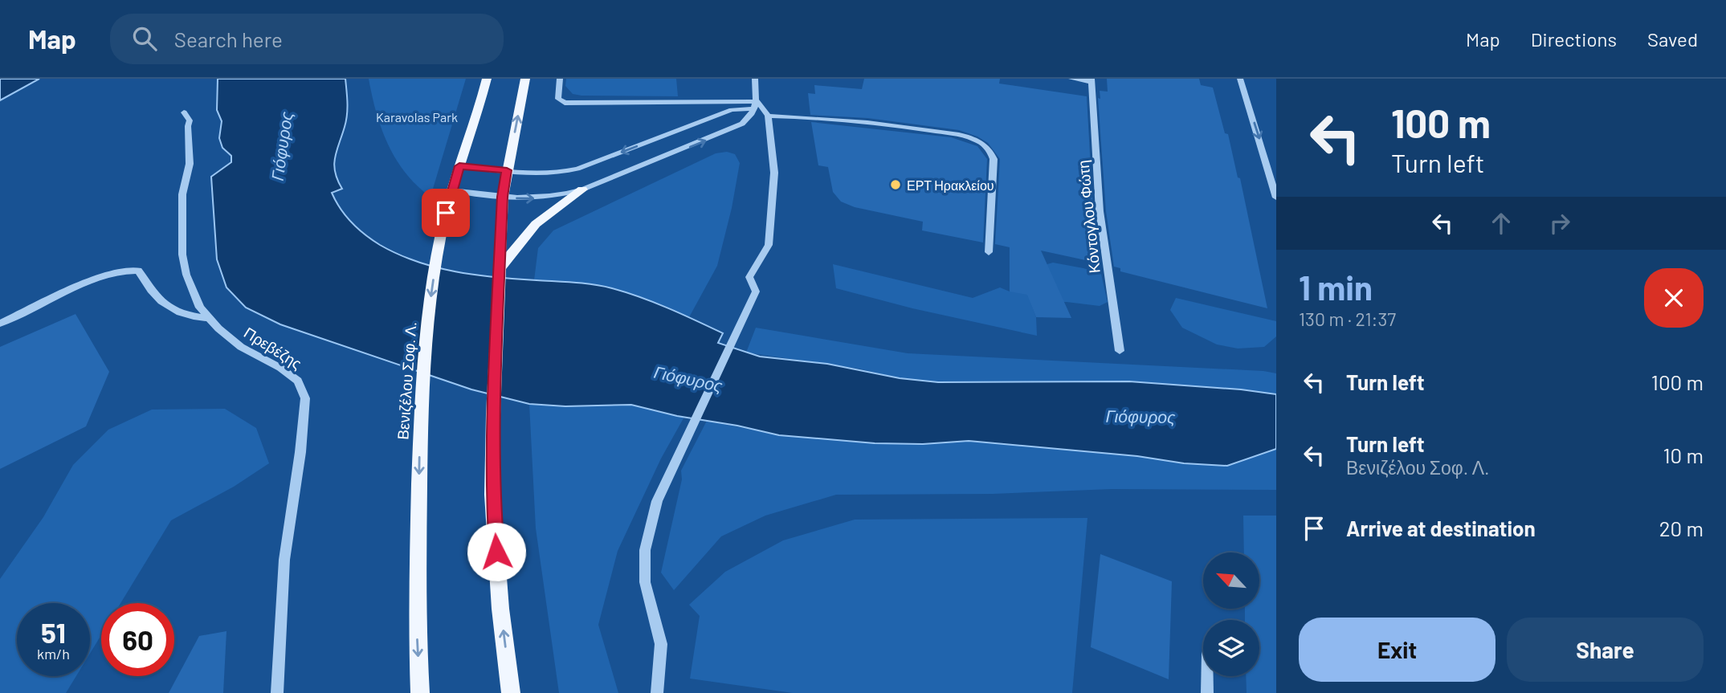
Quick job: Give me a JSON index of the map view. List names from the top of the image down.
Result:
{
  "streets": {
    "main road": ["Βενιζέλου Σοφ. Λ."],
    "street": ["Κόντογλου Φώτη", "Πρεβέζης"]
  },
  "water": ["Γιόφυρος"],
  "parks": ["Karavolas Park"],
  "places": ["ΕΡΤ Ηρακλείου"],
  "north": "top left",
  "page": {
    "header": "Map",
    "search": "Search here",
    "nav": ["Map", "Directions", "Saved"],
    "turn": ["100 m", "Turn left"],
    "heading": ["1 min", "130 m · 21:37"],
    "list": [
      {
        "name": "Turn left",
        "value": "100 m"
      },
      {
        "name": "Turn left",
        "note": "Βενιζέλου Σοφ. Λ.",
        "value": "10 m"
      },
      {
        "name": "Arrive at destination",
        "value": "20 m"
      }
    ],
    "speed": "51 km/h",
    "limit": "60",
    "buttons": ["Exit", "Share"]
  }
}
